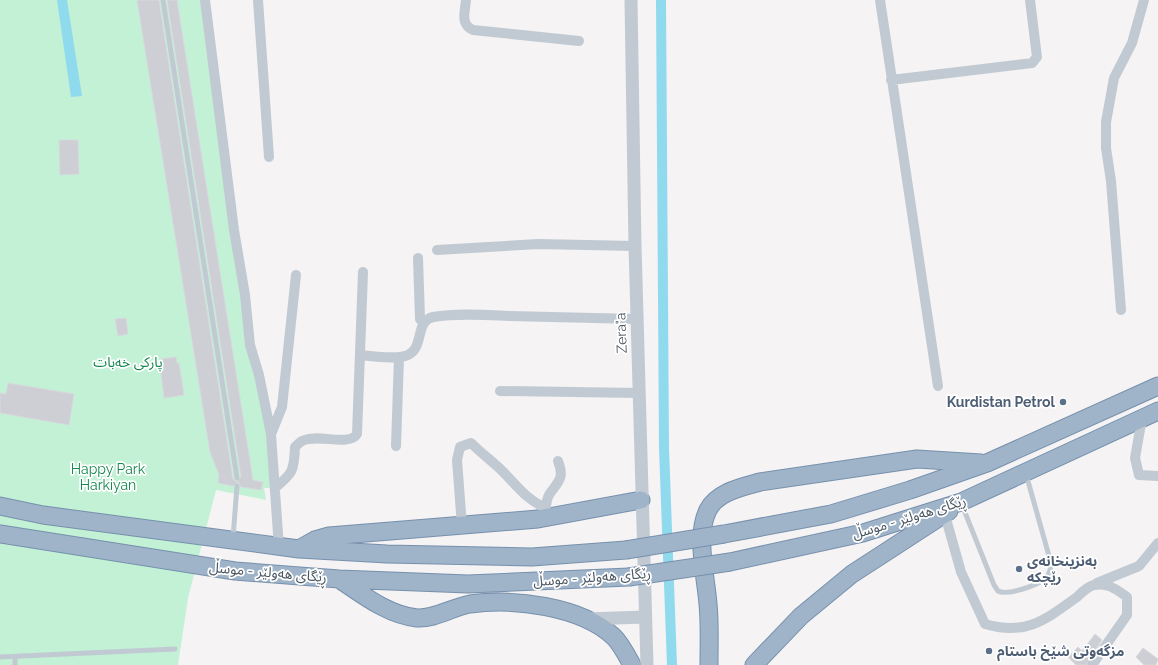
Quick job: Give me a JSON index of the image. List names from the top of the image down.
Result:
{
  "streets": {
    "highway": ["ڕێگای هەولێر - موسڵ"],
    "street": ["Zera\"a"]
  },
  "parks": ["پارکی خەبات", "Happy Park Harkiyan"],
  "places": ["Kurdistan Petrol", "بەنزینخانەی رێچکە", "مزگەوتی شێخ باستام"]
}
